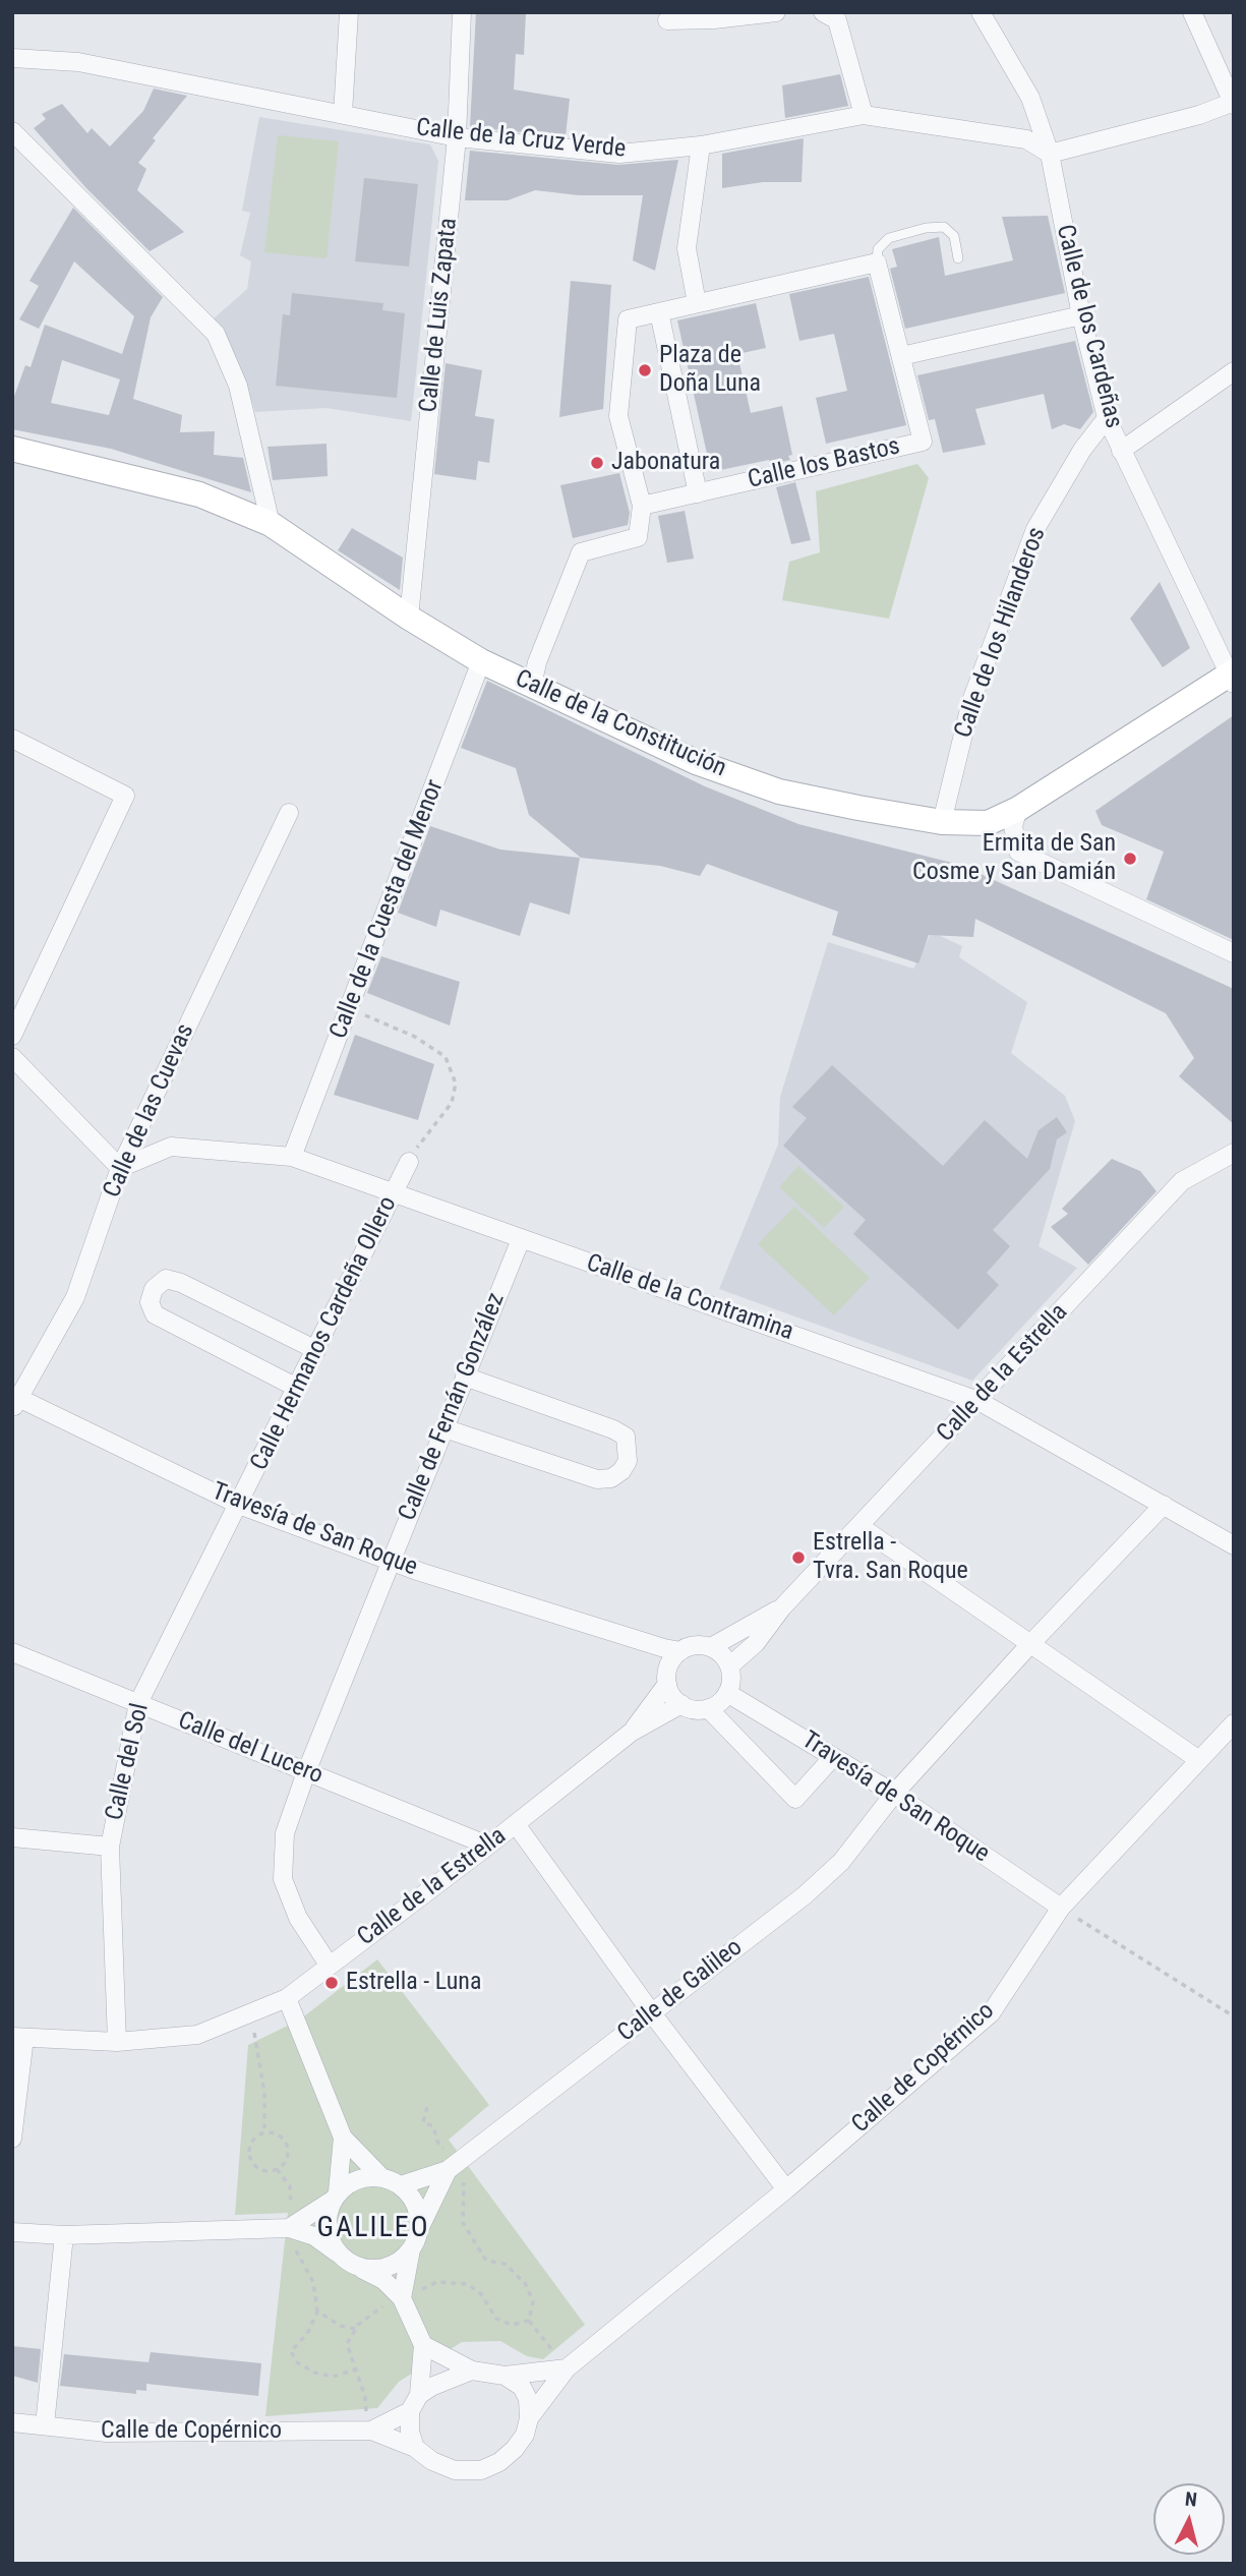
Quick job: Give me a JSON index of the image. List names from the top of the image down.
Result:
{
  "streets": {
    "street": [
      "Calle de la Cruz Verde",
      "Calle de Luis Zapata",
      "Calle de los Cardeñas",
      "Calle los Bastos",
      "Calle de los Hilanderos",
      "Calle de la Constitución",
      "Calle de la Cuesta del Menor",
      "Calle de las Cuevas",
      "Calle de la Contramina",
      "Calle Hermanos Cardeña Ollero",
      "Calle de la Estrella",
      "Calle de Fernán González",
      "Travesía de San Roque",
      "Calle del Lucero",
      "Calle del Sol",
      "Calle de Galileo",
      "Calle de Copérnico"
    ]
  },
  "crossings": [
    ["Calle de la Cruz Verde", "Calle de Luis Zapata"],
    ["Calle de la Cruz Verde", "Calle de los Cardeñas"],
    ["Calle de Luis Zapata", "Calle de la Constitución"],
    ["Calle de los Cardeñas", "Calle de los Hilanderos"],
    ["Calle de los Cardeñas", "Calle de la Constitución"],
    ["Calle de los Hilanderos", "Calle de la Constitución"],
    ["Calle de la Constitución", "Calle de la Cuesta del Menor"],
    ["Calle de la Cuesta del Menor", "Calle de la Contramina"],
    ["Calle de las Cuevas", "Calle de la Contramina"],
    ["Calle de las Cuevas", "Travesía de San Roque"],
    ["Calle de la Contramina", "Calle Hermanos Cardeña Ollero"],
    ["Calle de la Contramina", "Calle de la Estrella"],
    ["Calle de la Contramina", "Calle de Fernán González"],
    ["Calle de la Contramina", "Calle de Galileo"],
    ["Calle Hermanos Cardeña Ollero", "Travesía de San Roque"],
    ["Calle Hermanos Cardeña Ollero", "Calle del Sol"],
    ["Calle de la Estrella", "Calle de Fernán González"],
    ["Calle de la Estrella", "Travesía de San Roque"],
    ["Calle de la Estrella", "Calle del Lucero"],
    ["Calle de la Estrella", "Calle del Sol"],
    ["Calle de Fernán González", "Travesía de San Roque"],
    ["Calle de Fernán González", "Calle del Lucero"],
    ["Travesía de San Roque", "Calle del Sol"],
    ["Travesía de San Roque", "Calle de Galileo"],
    ["Travesía de San Roque", "Calle de Copérnico"],
    ["Calle del Lucero", "Calle del Sol"]
  ],
  "districts": ["GALILEO"],
  "places": [
    "Plaza de Doña Luna",
    "Jabonatura",
    "Ermita de San Cosme y San Damián",
    "Estrella - Tvra. San Roque",
    "Estrella - Luna"
  ],
  "north": "top"
}
